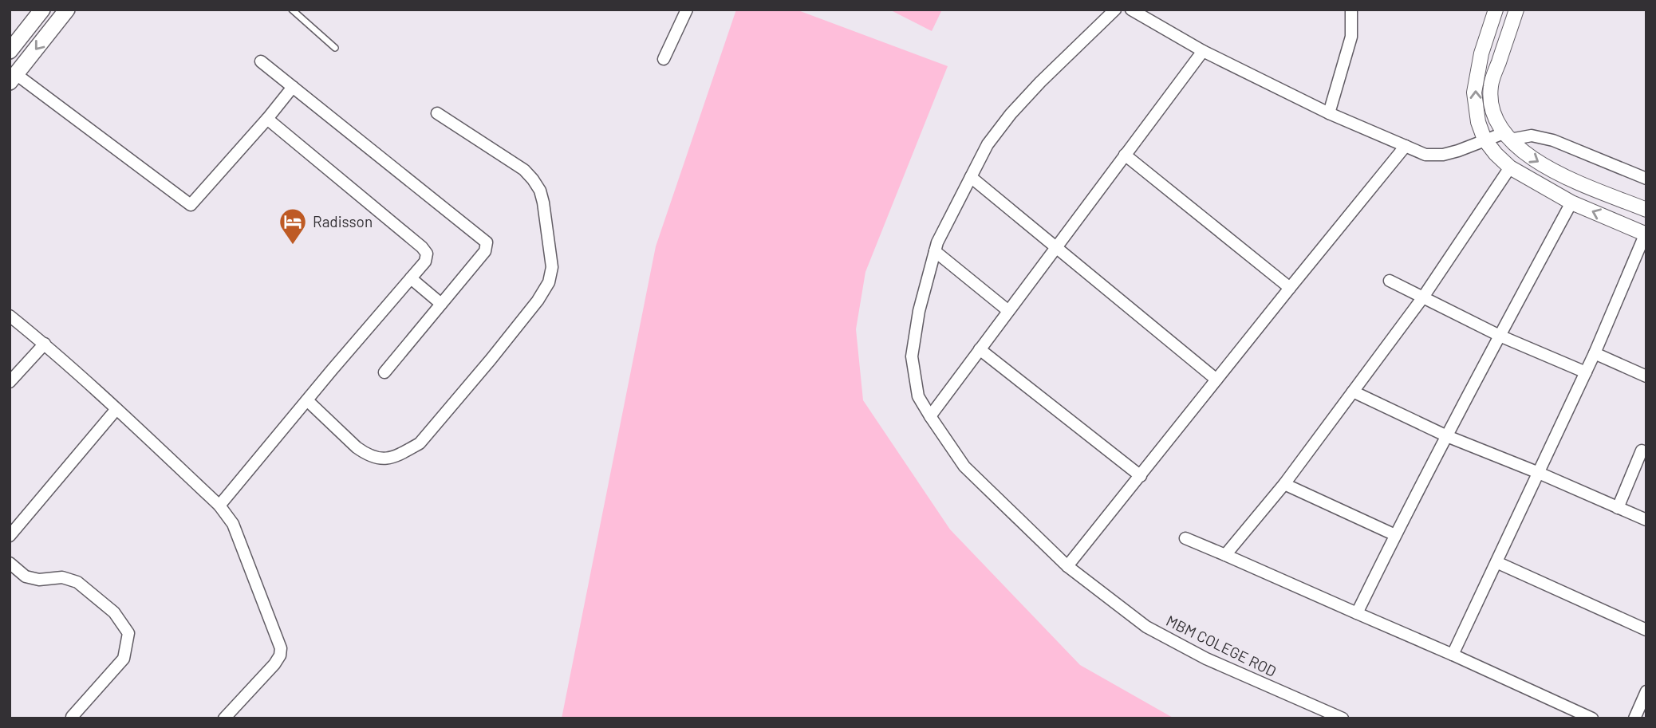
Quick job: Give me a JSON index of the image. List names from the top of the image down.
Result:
{
  "streets": {
    "street": ["MBM COLEGE ROD"]
  },
  "places": {
    "hotel": ["Radisson"]
  }
}
